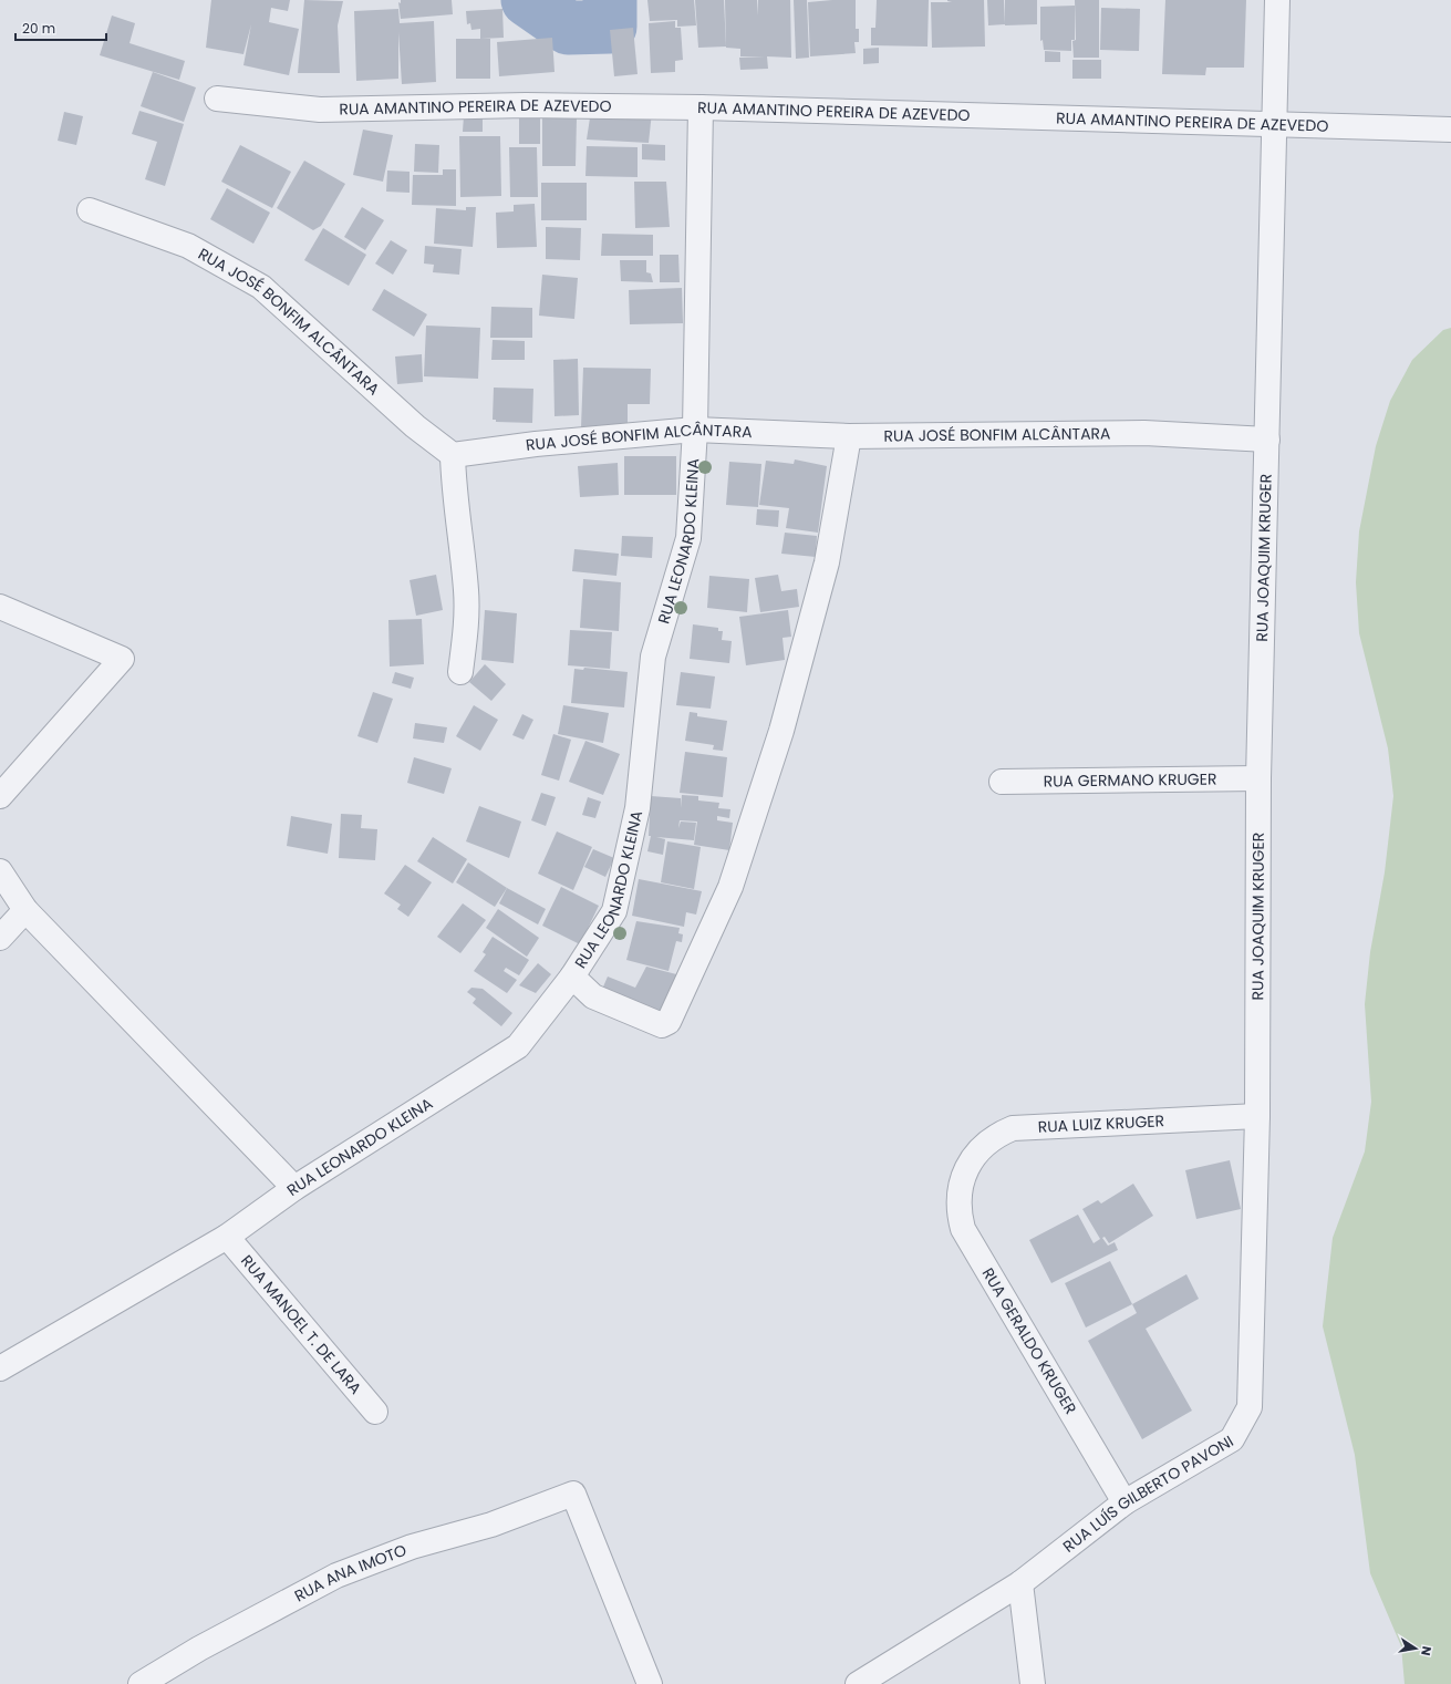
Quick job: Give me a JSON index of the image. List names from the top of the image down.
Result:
{
  "streets": {
    "street": [
      "RUA AMANTINO PEREIRA DE AZEVEDO",
      "RUA JOSÉ BONFIM ALCÂNTARA",
      "RUA LEONARDO KLEINA",
      "RUA JOAQUIM KRUGER",
      "RUA GERMANO KRUGER",
      "RUA LUIZ KRUGER",
      "RUA MANOEL T. DE LARA",
      "RUA GERALDO KRUGER",
      "RUA LUÍS GILBERTO PAVONI",
      "RUA ANA IMOTO"
    ]
  },
  "crossings": [
    ["RUA AMANTINO PEREIRA DE AZEVEDO", "RUA LEONARDO KLEINA"],
    ["RUA AMANTINO PEREIRA DE AZEVEDO", "RUA JOAQUIM KRUGER"],
    ["RUA JOSÉ BONFIM ALCÂNTARA", "RUA LEONARDO KLEINA"],
    ["RUA JOSÉ BONFIM ALCÂNTARA", "RUA JOAQUIM KRUGER"],
    ["RUA LEONARDO KLEINA", "RUA MANOEL T. DE LARA"],
    ["RUA JOAQUIM KRUGER", "RUA GERMANO KRUGER"],
    ["RUA JOAQUIM KRUGER", "RUA LUIZ KRUGER"],
    ["RUA JOAQUIM KRUGER", "RUA LUÍS GILBERTO PAVONI"],
    ["RUA LUIZ KRUGER", "RUA GERALDO KRUGER"],
    ["RUA LUIZ KRUGER", "RUA LUÍS GILBERTO PAVONI"],
    ["RUA GERALDO KRUGER", "RUA LUÍS GILBERTO PAVONI"]
  ],
  "scale_bar": "20 m",
  "north": "right"
}
